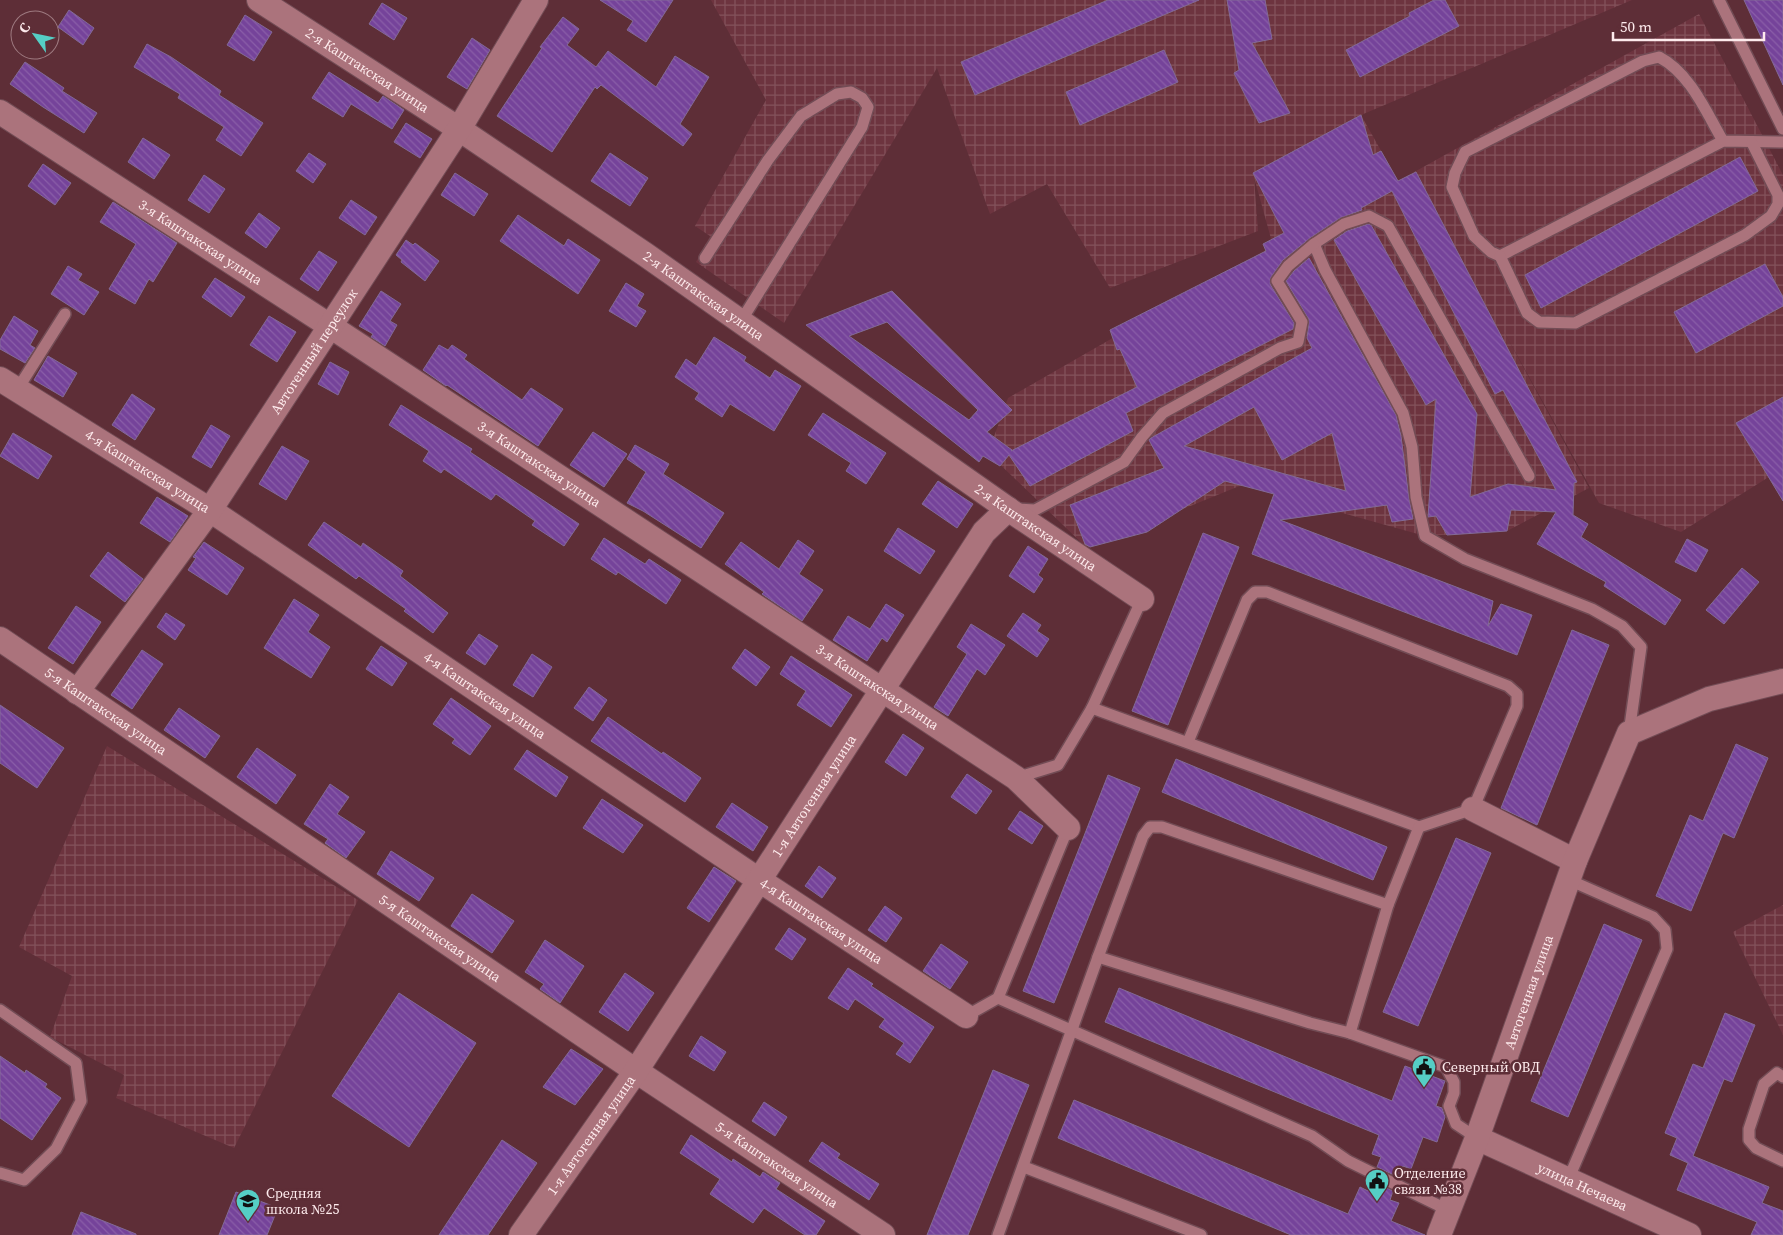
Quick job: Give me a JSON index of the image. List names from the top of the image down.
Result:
{
  "streets": {
    "street": [
      "2-я Каштакская улица",
      "3-я Каштакская улица",
      "Автогенный переулок",
      "4-я Каштакская улица",
      "5-я Каштакская улица",
      "1-я Автогенная улица",
      "Автогенная улица",
      "улица Нечаева"
    ]
  },
  "crossings": [
    ["2-я Каштакская улица", "Автогенный переулок"],
    ["2-я Каштакская улица", "1-я Автогенная улица"],
    ["3-я Каштакская улица", "Автогенный переулок"],
    ["3-я Каштакская улица", "1-я Автогенная улица"],
    ["Автогенный переулок", "4-я Каштакская улица"],
    ["Автогенный переулок", "5-я Каштакская улица"],
    ["4-я Каштакская улица", "1-я Автогенная улица"],
    ["5-я Каштакская улица", "1-я Автогенная улица"],
    ["Автогенная улица", "улица Нечаева"]
  ],
  "places": {
    "public building": ["Северный ОВД", "Отделение связи №38"],
    "school or university": ["Средняя школа №25"]
  },
  "scale_bar": "50 m",
  "north": "top left"
}
